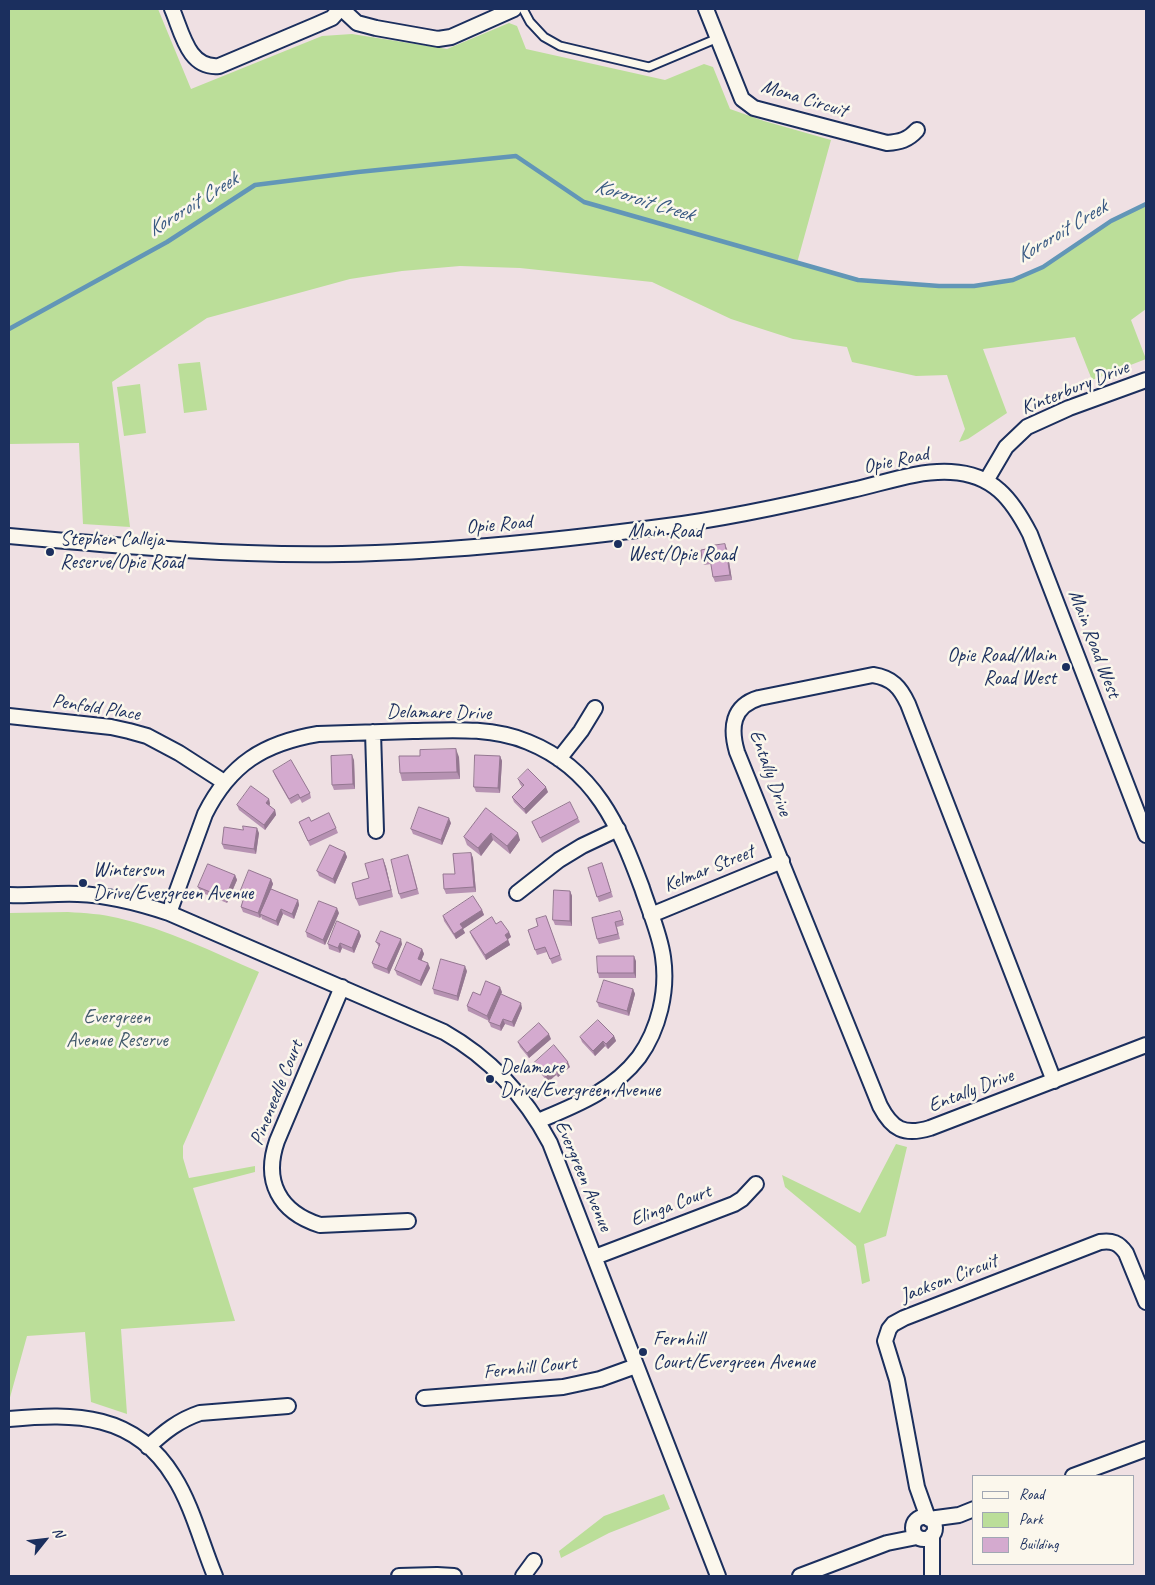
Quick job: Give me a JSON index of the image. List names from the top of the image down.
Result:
{
  "streets": {
    "street": [
      "Mona Circuit",
      "Kinterbury Drive",
      "Opie Road",
      "Main Road West",
      "Penfold Place",
      "Delamare Drive",
      "Entally Drive",
      "Kelmar Street",
      "Pineneedle Court",
      "Evergreen Avenue",
      "Elinga Court",
      "Jackson Circuit",
      "Fernhill Court"
    ]
  },
  "crossings": [
    ["Kinterbury Drive", "Opie Road"],
    ["Kinterbury Drive", "Main Road West"],
    ["Opie Road", "Main Road West"],
    ["Penfold Place", "Delamare Drive"],
    ["Delamare Drive", "Kelmar Street"],
    ["Delamare Drive", "Evergreen Avenue"],
    ["Entally Drive", "Kelmar Street"],
    ["Pineneedle Court", "Evergreen Avenue"],
    ["Evergreen Avenue", "Elinga Court"],
    ["Evergreen Avenue", "Fernhill Court"]
  ],
  "water": ["Kororoit Creek"],
  "parks": ["Evergreen Avenue Reserve"],
  "places": [
    "Main Road West/Opie Road",
    "Stephen Calleja Reserve/Opie Road",
    "Opie Road/Main Road West",
    "Wintersun Drive/Evergreen Avenue",
    "Delamare Drive/Evergreen Avenue",
    "Fernhill Court/Evergreen Avenue"
  ],
  "legend": ["Road", "Park", "Building"],
  "north": "top right"
}
